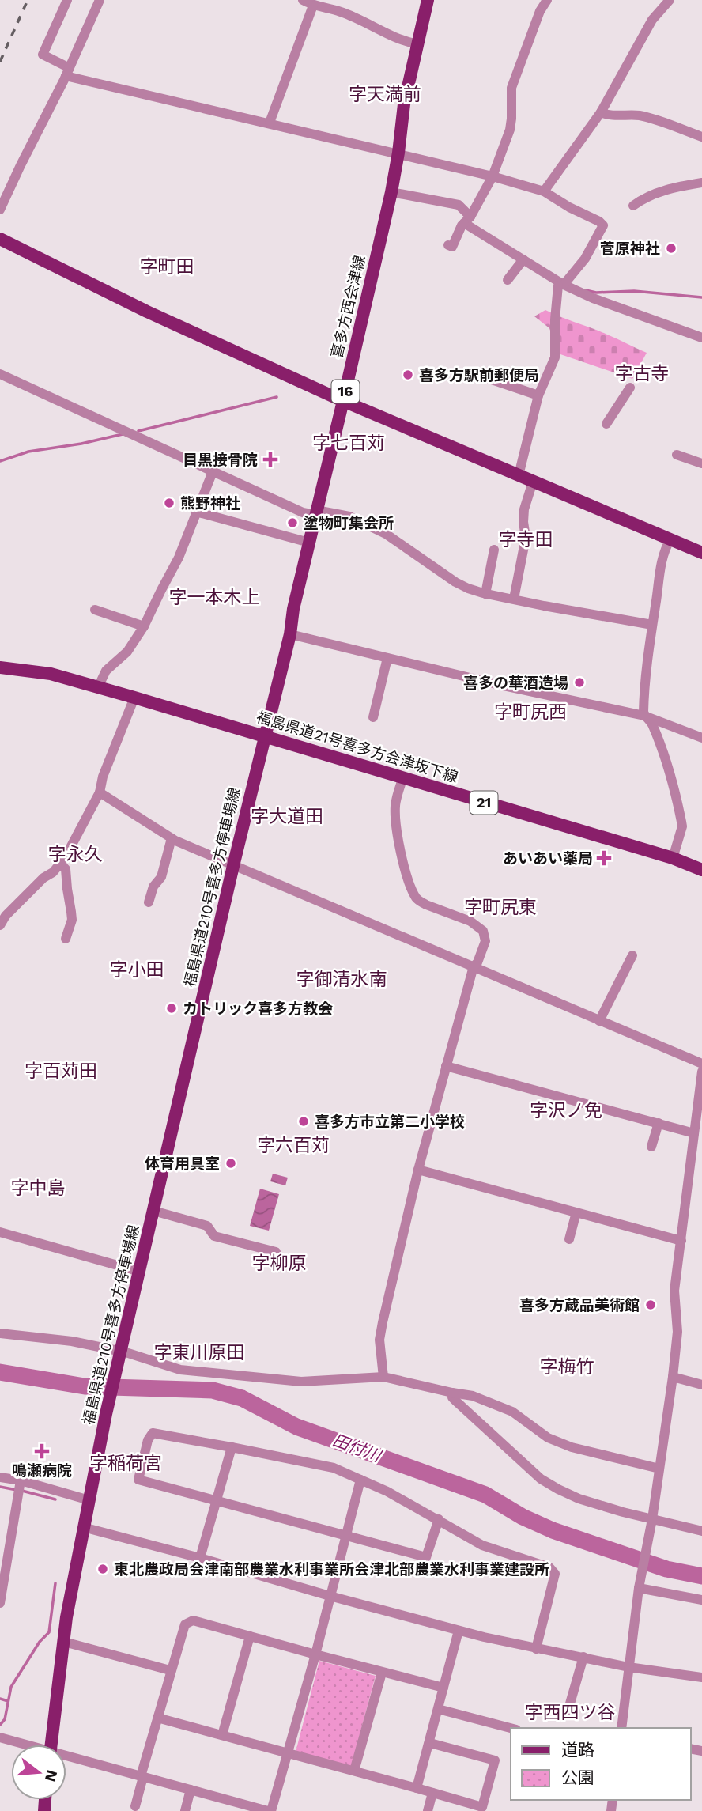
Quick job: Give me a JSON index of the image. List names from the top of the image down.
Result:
{
  "streets": {
    "main road": [
      "喜多方西会津線",
      "16",
      "福島県道21号喜多方会津坂下線",
      "21",
      "福島県道210号喜多方停車場線"
    ]
  },
  "crossings": [
    ["喜多方西会津線", "16"],
    ["喜多方西会津線", "福島県道210号喜多方停車場線"],
    ["16", "福島県道210号喜多方停車場線"],
    ["福島県道21号喜多方会津坂下線", "福島県道210号喜多方停車場線"]
  ],
  "districts": [
    "字天満前",
    "字町田",
    "字古寺",
    "字七百苅",
    "字寺田",
    "字一本木上",
    "字町尻西",
    "字大道田",
    "字永久",
    "字町尻東",
    "字小田",
    "字御清水南",
    "字百苅田",
    "字沢ノ免",
    "字六百苅",
    "字中島",
    "字柳原",
    "字東川原田",
    "字梅竹",
    "字稲荷宮",
    "字西四ツ谷"
  ],
  "water": ["田付川"],
  "places": {
    "other": [
      "菅原神社",
      "喜多方駅前郵便局",
      "熊野神社",
      "塗物町集会所",
      "喜多の華酒造場",
      "カトリック喜多方教会",
      "喜多方市立第二小学校",
      "体育用具室",
      "喜多方蔵品美術館",
      "東北農政局会津南部農業水利事業所会津北部農業水利事業建設所"
    ],
    "health": ["目黒接骨院", "あいあい薬局", "鳴瀬病院"]
  },
  "legend": ["道路", "公園"],
  "north": "right"
}
